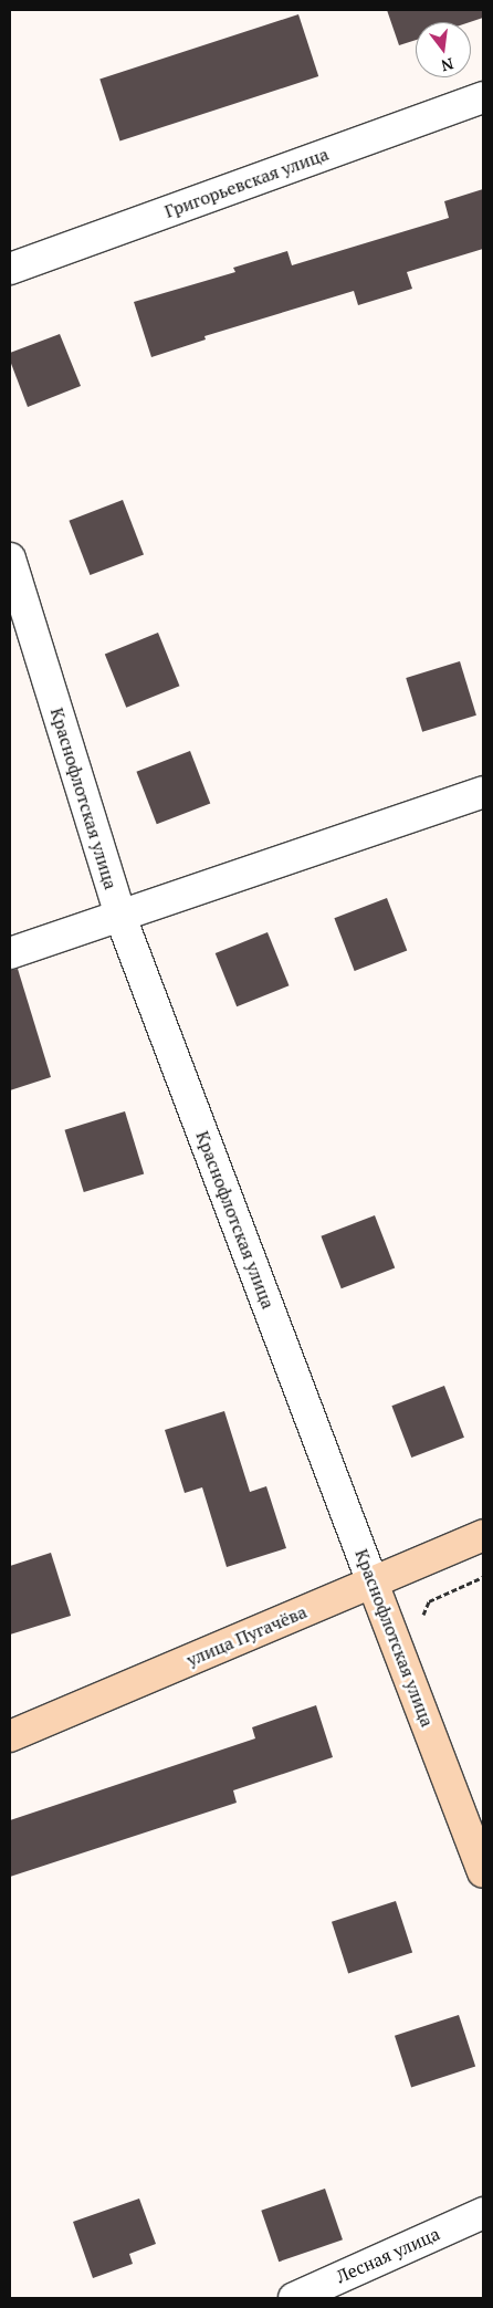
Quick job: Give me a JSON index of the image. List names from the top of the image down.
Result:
{
  "streets": {
    "main road": ["Краснофлотская улица", "улица Пугачёва"],
    "street": ["Григорьевская улица", "Лесная улица"]
  },
  "crossings": [
    ["Краснофлотская улица", "улица Пугачёва"]
  ],
  "north": "bottom"
}
